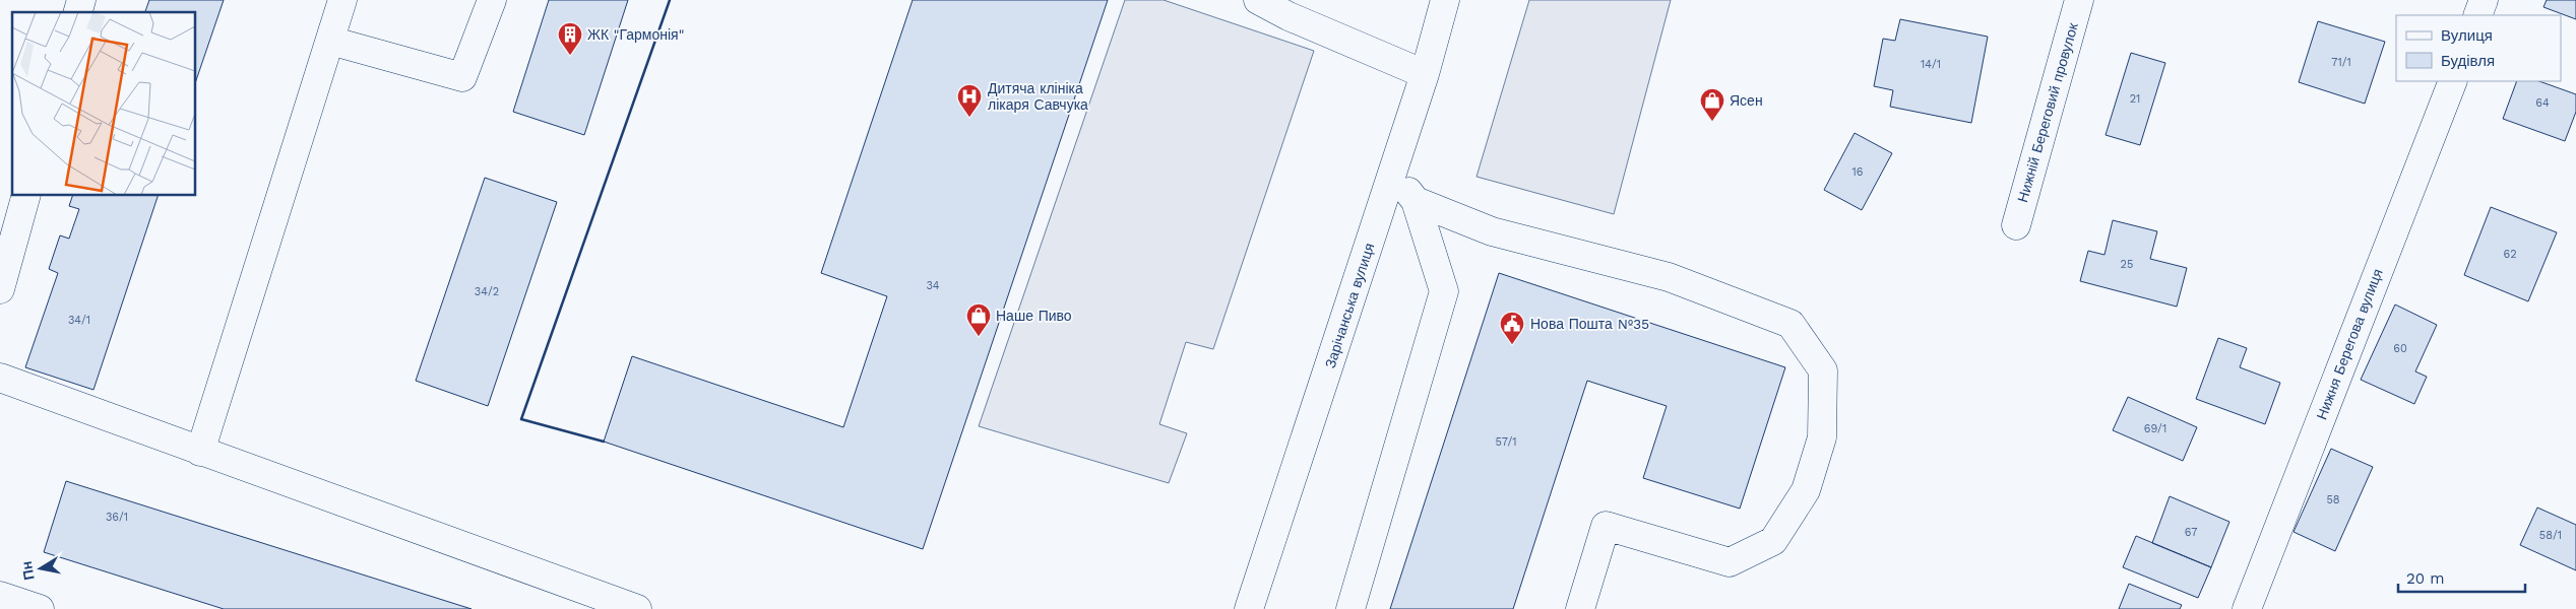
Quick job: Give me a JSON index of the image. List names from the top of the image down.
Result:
{
  "streets": {
    "street": ["Нижній Береговий провулок", "Зарічанська вулиця", "Нижня Берегова вулиця"]
  },
  "places": {
    "building": ["ЖК \"Гармонія\""],
    "hospital": ["Дитяча клініка лікаря Савчука"],
    "shop": ["Ясен", "Наше Пиво"],
    "public building": ["Нова Пошта №35"]
  },
  "house_numbers": [
    "71/1",
    "14/1",
    "21",
    "64",
    "16",
    "62",
    "25",
    "34",
    "34/2",
    "34/1",
    "60",
    "69/1",
    "57/1",
    "58",
    "36/1",
    "67",
    "58/1"
  ],
  "legend": ["Вулиця", "Будівля"],
  "scale_bar": "20 m",
  "north": "left"
}
